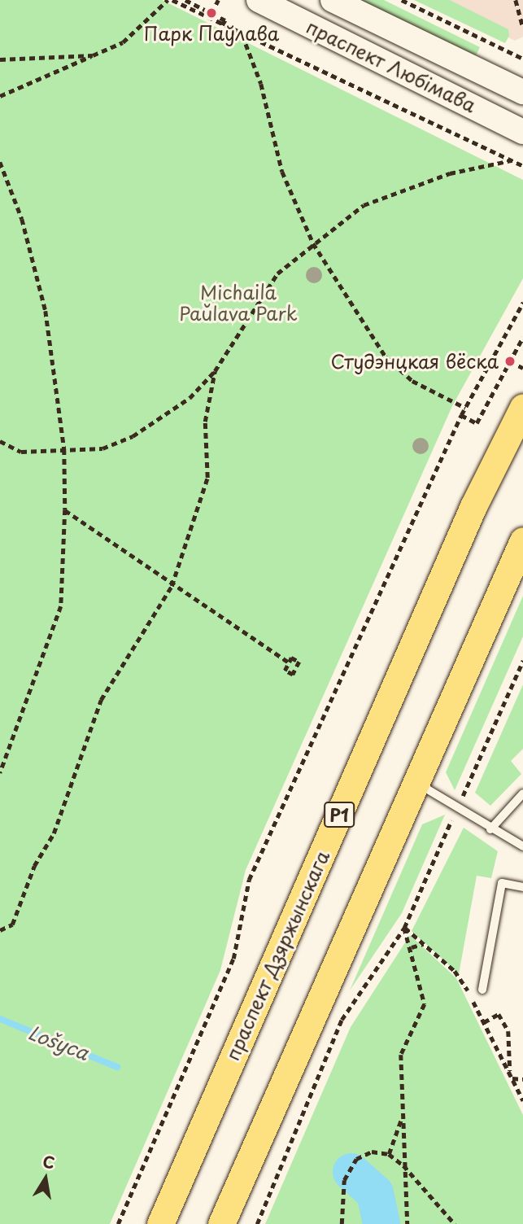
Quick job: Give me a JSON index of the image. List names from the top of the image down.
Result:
{
  "streets": {
    "main road": ["праспект Любімава", "Р1", "праспект Дзяржынскага"]
  },
  "water": ["Lošyca"],
  "parks": ["Michaila Paŭlava Park"],
  "places": ["Парк Паўлава", "Студэнцкая вёска"],
  "north": "top"
}
